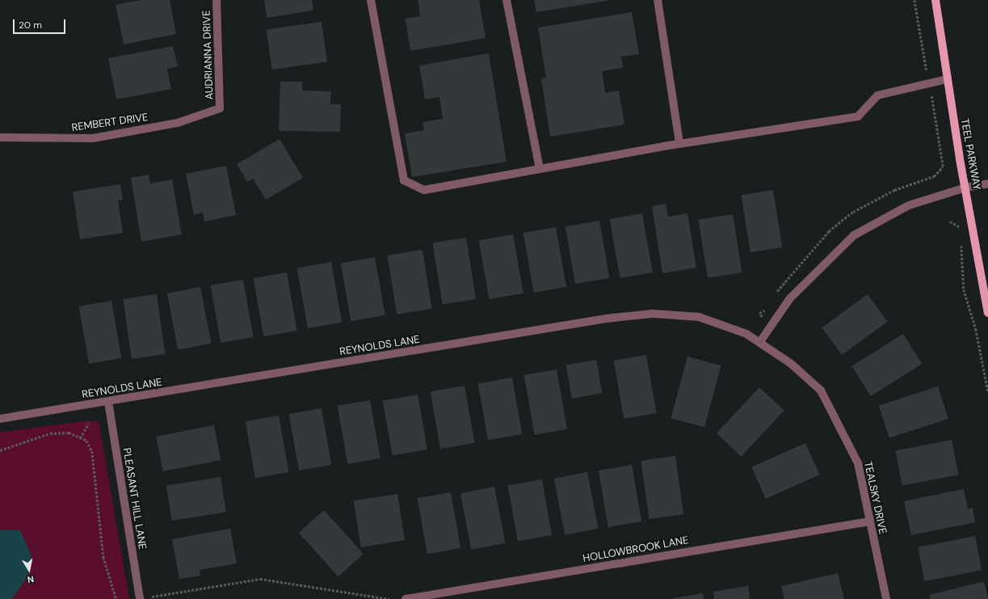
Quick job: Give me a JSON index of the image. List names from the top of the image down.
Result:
{
  "streets": {
    "main road": ["TEEL PARKWAY"],
    "street": [
      "AUDRIANNA DRIVE",
      "REMBERT DRIVE",
      "REYNOLDS LANE",
      "TEALSKY DRIVE",
      "PLEASANT HILL LANE",
      "HOLLOWBROOK LANE"
    ]
  },
  "crossings": [
    ["AUDRIANNA DRIVE", "REMBERT DRIVE"],
    ["REYNOLDS LANE", "TEALSKY DRIVE"],
    ["REYNOLDS LANE", "PLEASANT HILL LANE"],
    ["TEALSKY DRIVE", "HOLLOWBROOK LANE"]
  ],
  "scale_bar": "20 m",
  "north": "bottom"
}
